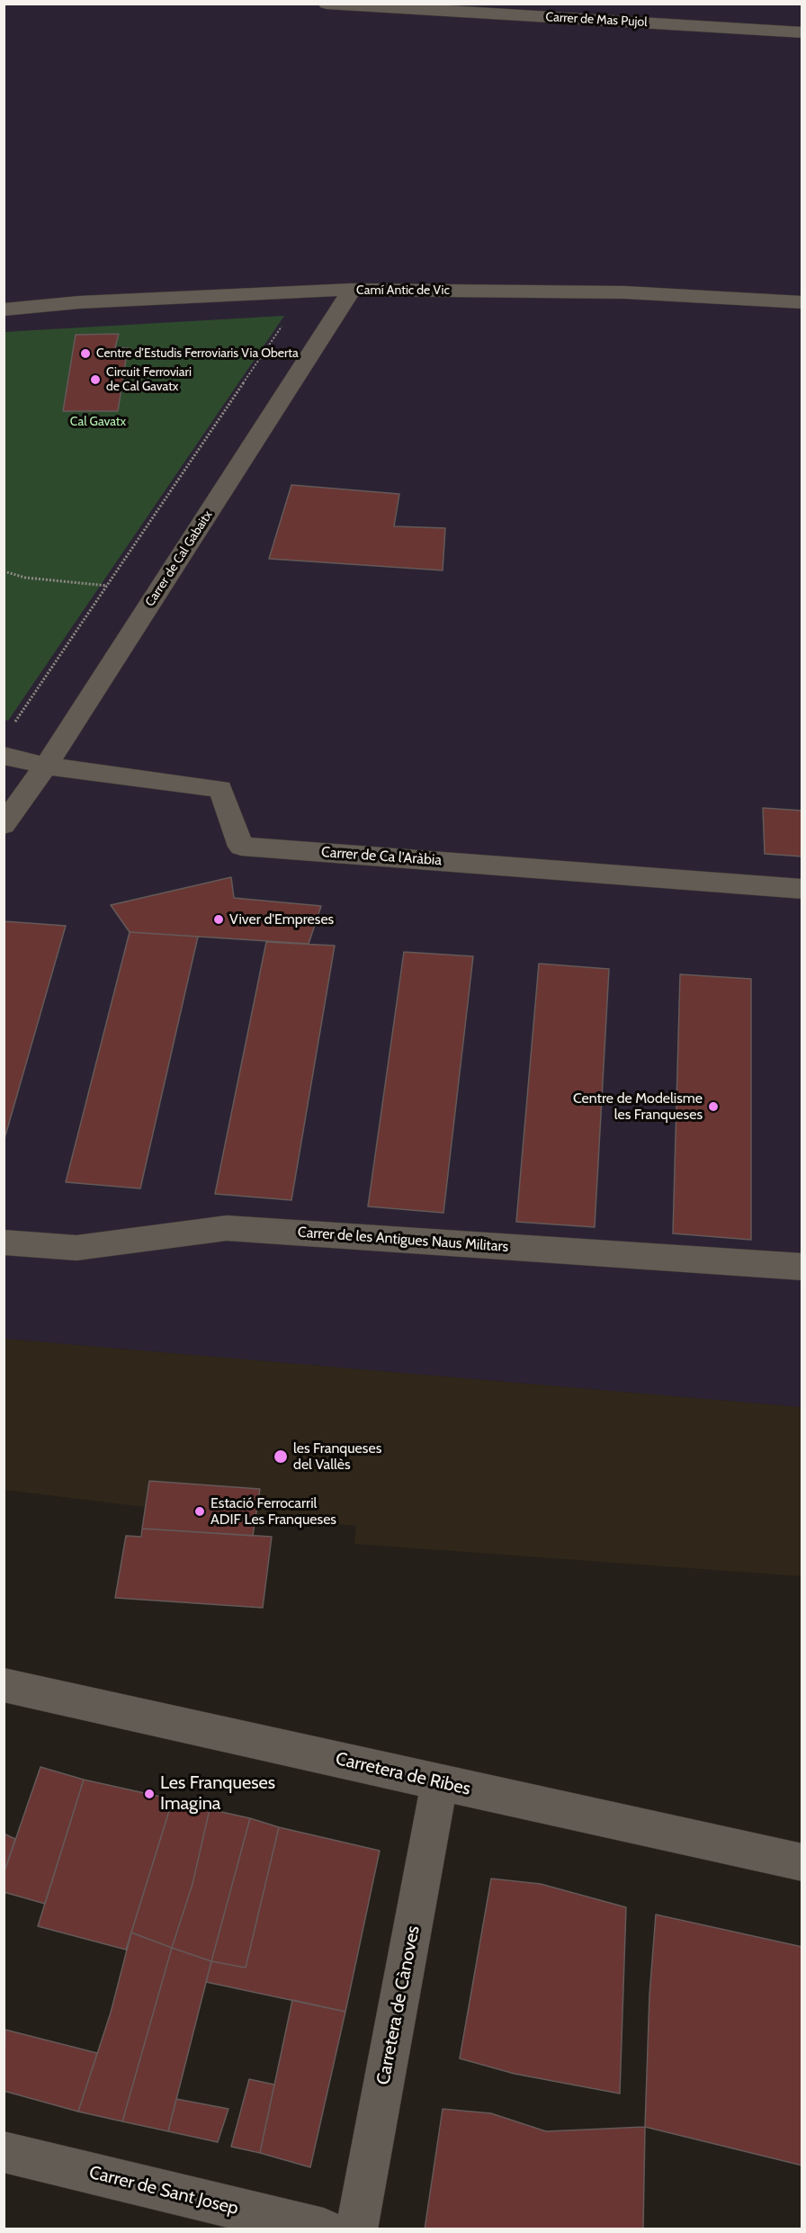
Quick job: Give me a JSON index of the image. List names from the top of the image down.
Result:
{
  "streets": {
    "street": [
      "Carrer de Mas Pujol",
      "Camí Antic de Vic",
      "Carrer de Cal Gabaitx",
      "Carrer de Ca l'Aràbia",
      "Carrer de les Antigues Naus Militars",
      "Carretera de Ribes",
      "Carretera de Cànoves",
      "Carrer de Sant Josep"
    ]
  },
  "crossings": [
    ["Camí Antic de Vic", "Carrer de Cal Gabaitx"],
    ["Carrer de Cal Gabaitx", "Carrer de Ca l'Aràbia"],
    ["Carretera de Ribes", "Carretera de Cànoves"]
  ],
  "parks": ["Cal Gavatx"],
  "places": [
    "Centre d’Estudis Ferroviaris Via Oberta",
    "Circuit Ferroviari de Cal Gavatx",
    "Viver d'Empreses",
    "Centre de Modelisme les Franqueses",
    "les Franqueses del Vallès",
    "Estació Ferrocarril ADIF Les Franqueses",
    "Les Franqueses Imagina"
  ]
}
